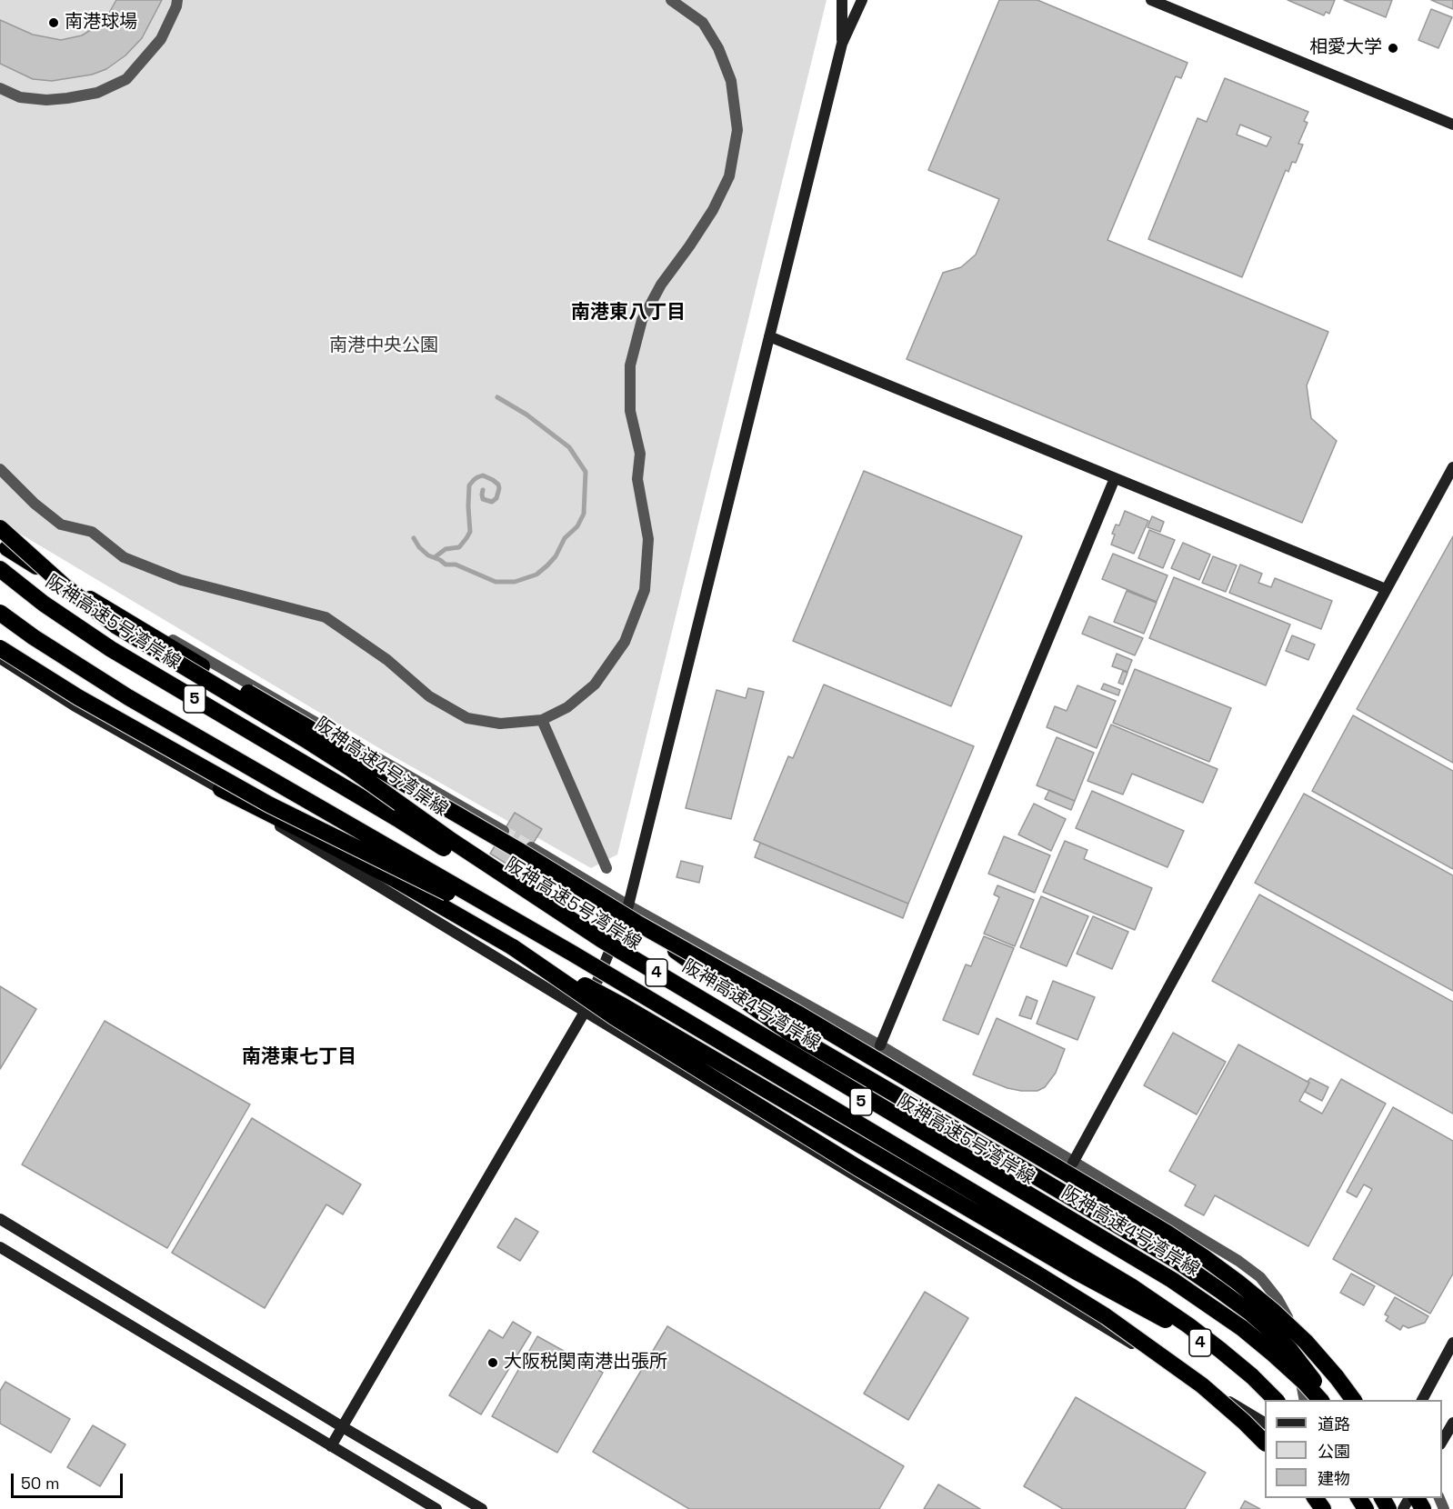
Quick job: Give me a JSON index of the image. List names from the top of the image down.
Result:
{
  "streets": {
    "highway": [
      "阪神高速5号湾岸線",
      "5",
      "阪神高速4号湾岸線",
      "4"
    ]
  },
  "districts": ["南港東八丁目", "南港東七丁目"],
  "parks": ["南港中央公園"],
  "places": ["南港球場", "相愛大学", "大阪税関南港出張所"],
  "legend": ["道路", "公園", "建物"],
  "scale_bar": "50 m"
}
